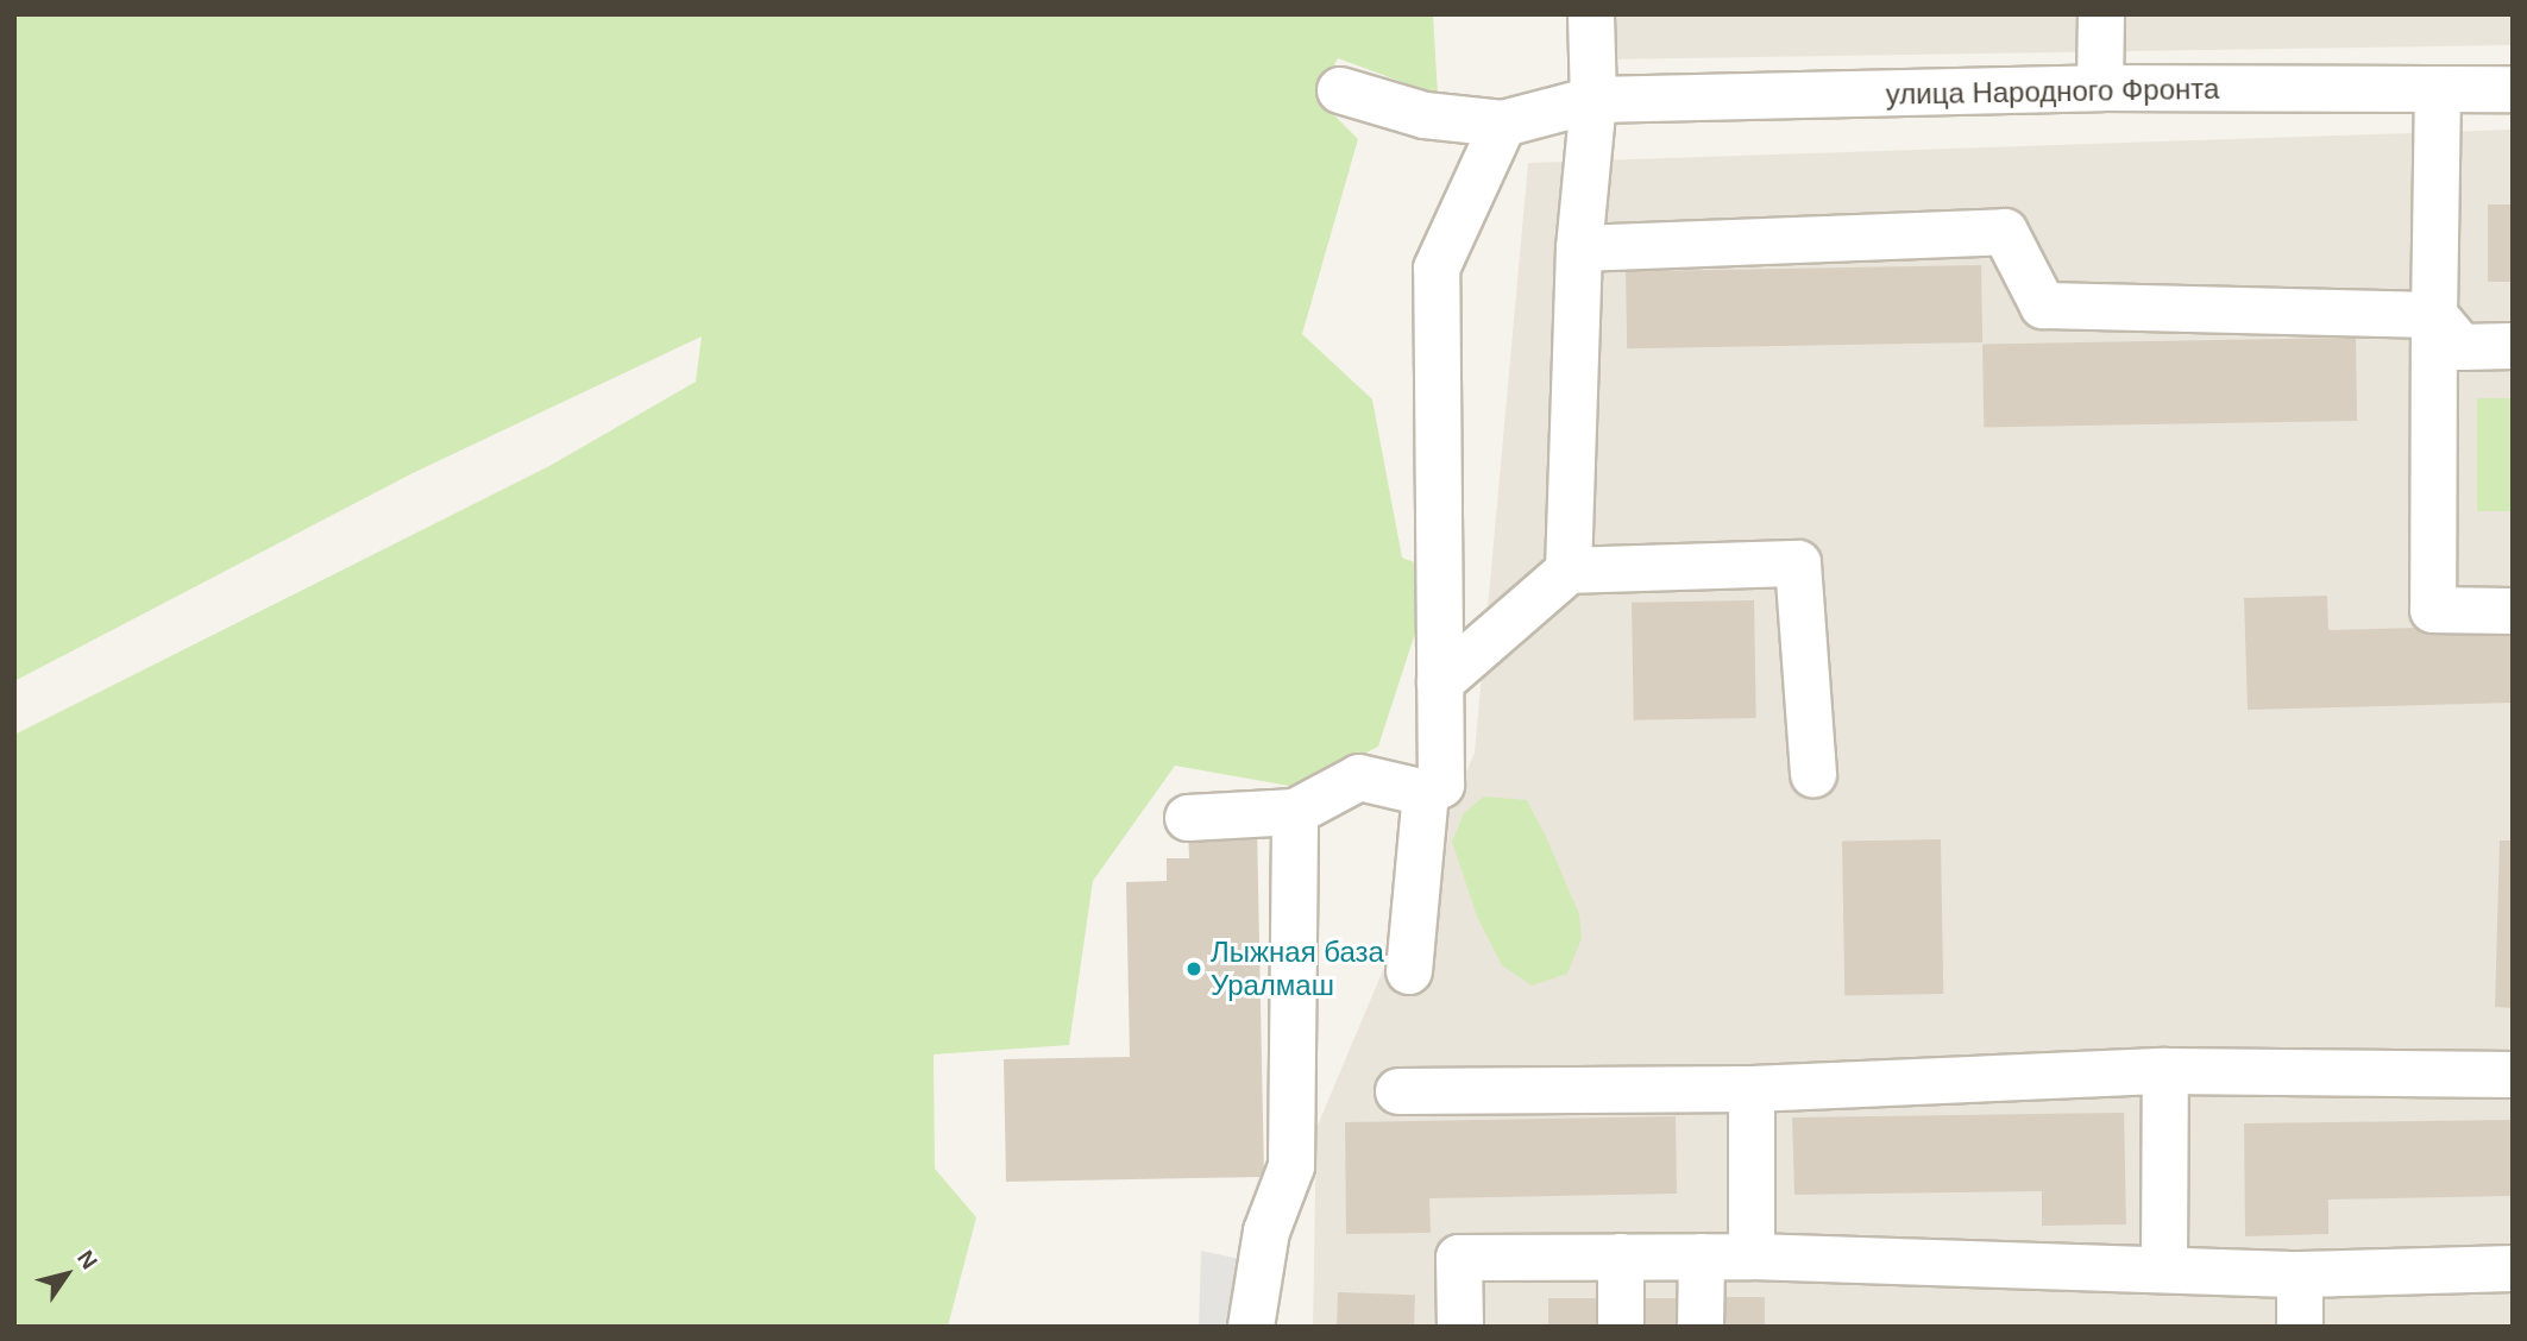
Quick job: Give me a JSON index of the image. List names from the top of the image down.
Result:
{
  "streets": {
    "street": ["улица Народного Фронта"]
  },
  "places": ["Лыжная база Уралмаш"],
  "north": "top right"
}
